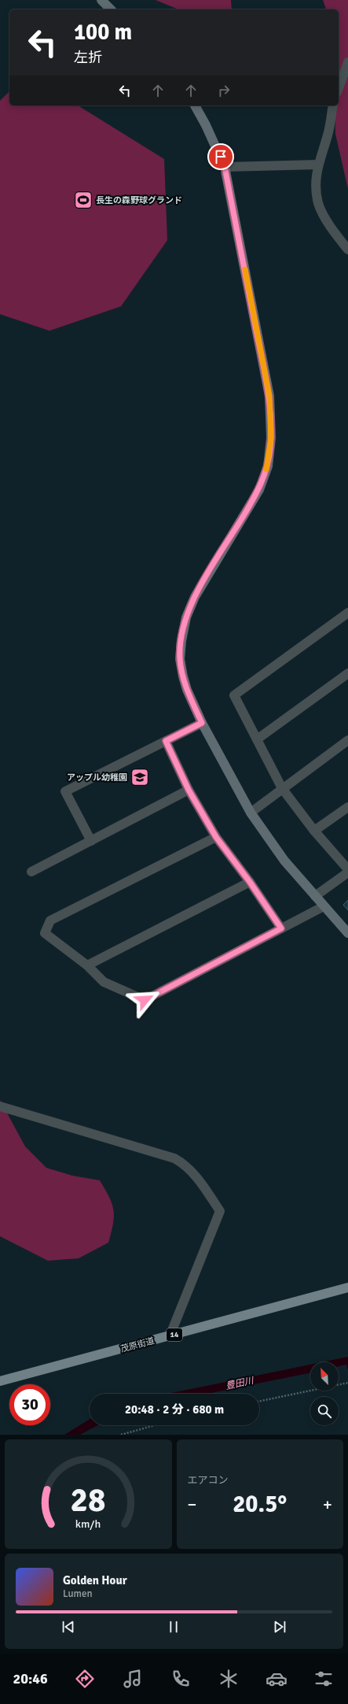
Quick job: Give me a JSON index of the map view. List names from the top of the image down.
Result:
{
  "streets": {
    "main road": ["14", "茂原街道"]
  },
  "water": ["豊田川"],
  "places": {
    "sports": ["長生の森野球グランド"],
    "school or university": ["アップル幼稚園"]
  },
  "north": "top left",
  "page": {
    "turn": ["100 m", "左折"],
    "limit": "30",
    "trip": "20:48 · 2 分 · 680 m",
    "tile": "エアコン",
    "heat": ["−", "20.5°", "+"],
    "song": ["Golden Hour", "Lumen"],
    "tabs": "20:46",
    "gauge": ["28", "km/h"]
  }
}
